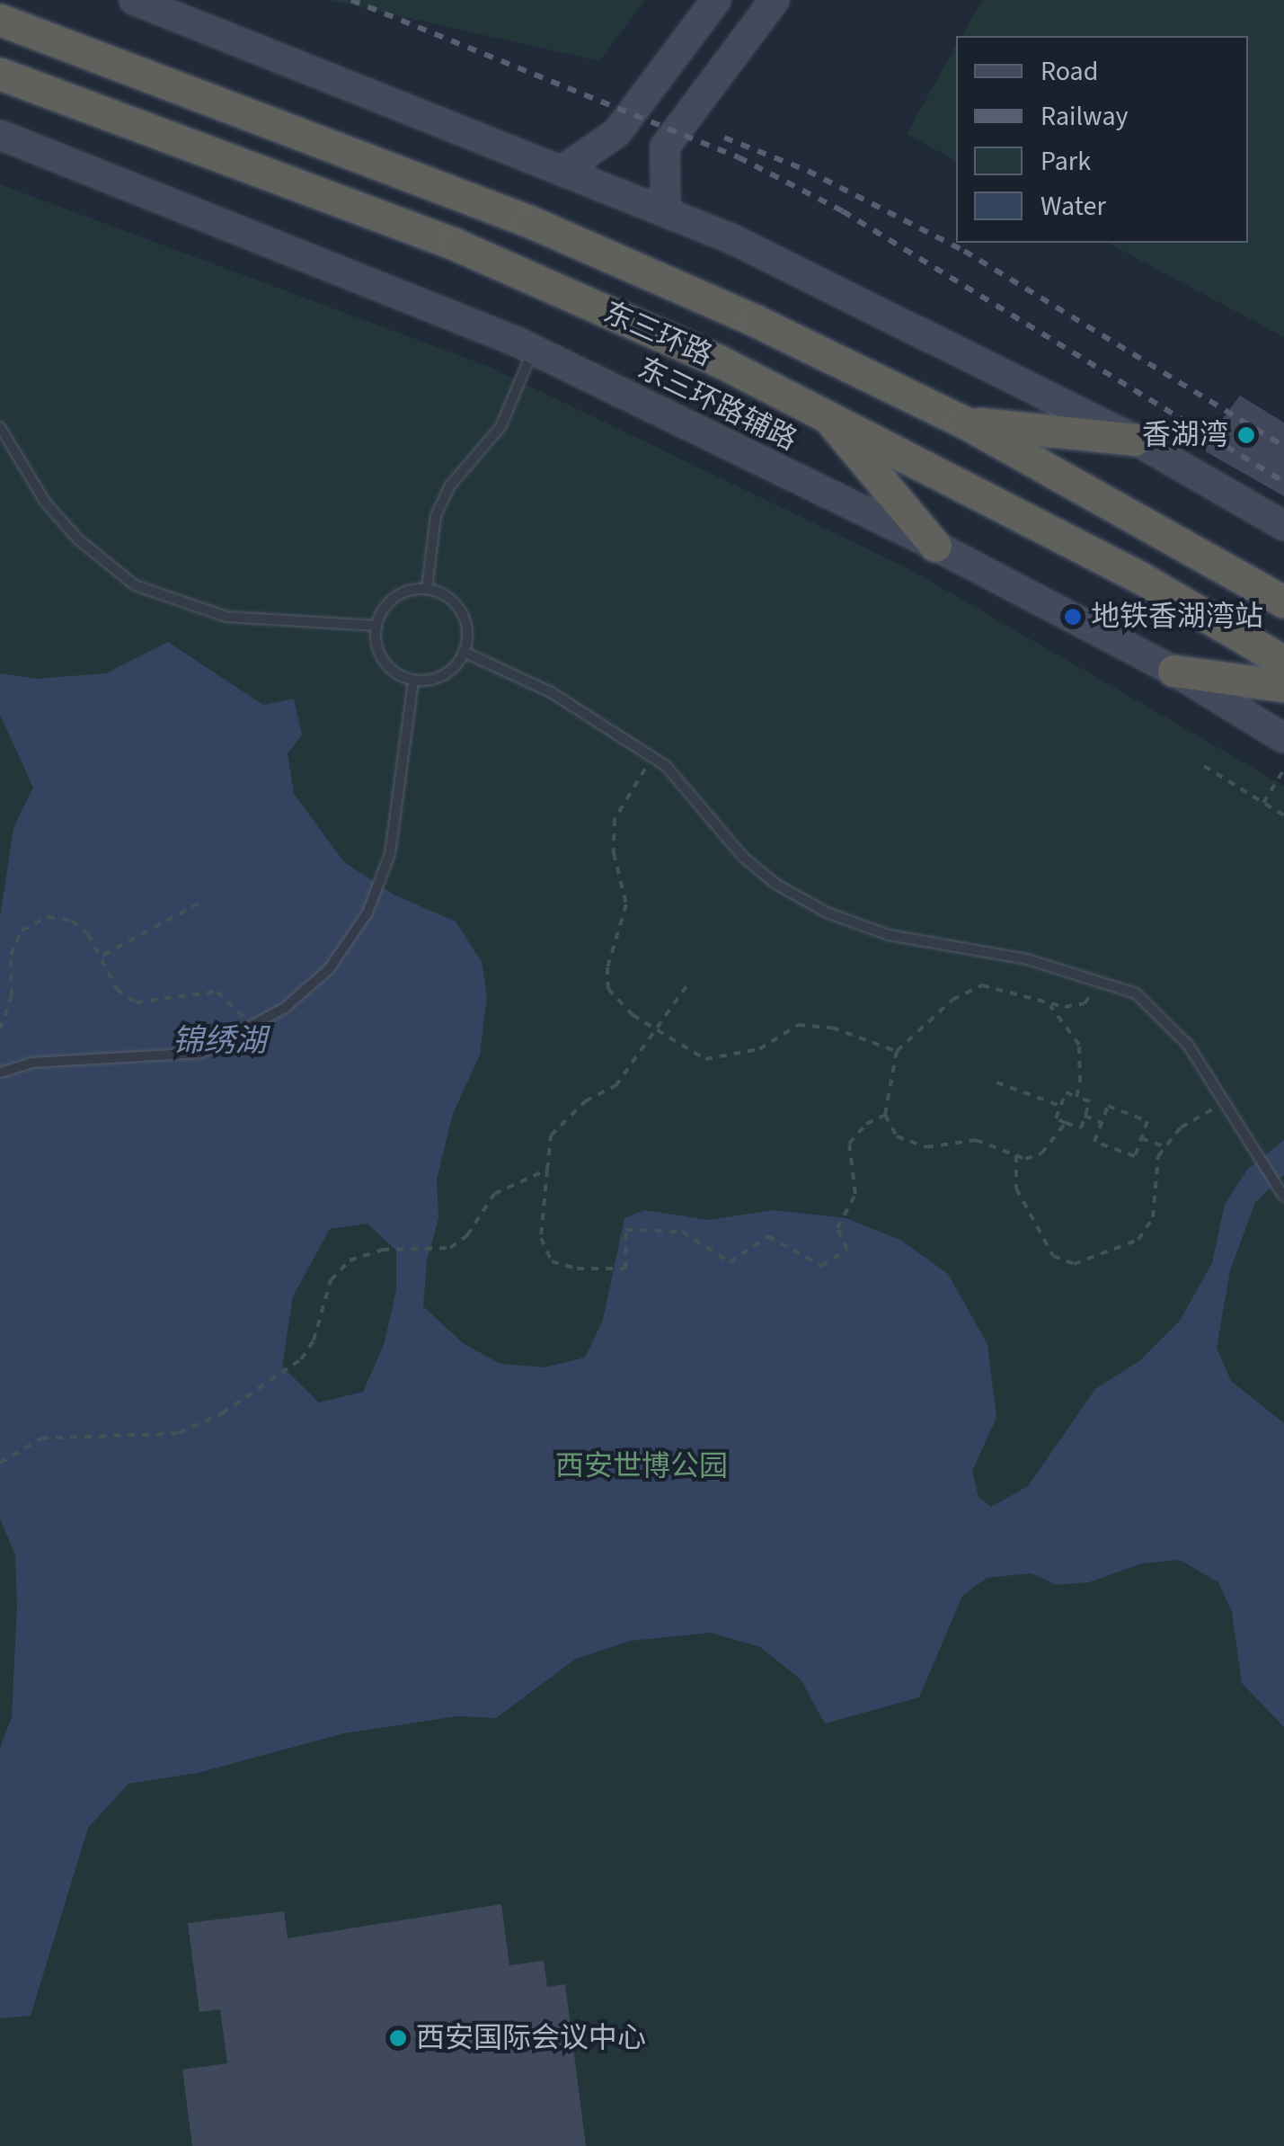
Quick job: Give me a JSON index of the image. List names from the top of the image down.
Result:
{
  "streets": {
    "highway": ["东三环路"],
    "main road": ["东三环路辅路"]
  },
  "water": ["锦绣湖"],
  "parks": ["西安世博公园"],
  "places": ["香湖湾", "地铁香湖湾站", "西安国际会议中心"],
  "legend": [
    "Road",
    "Railway",
    "Park",
    "Water"
  ]
}
